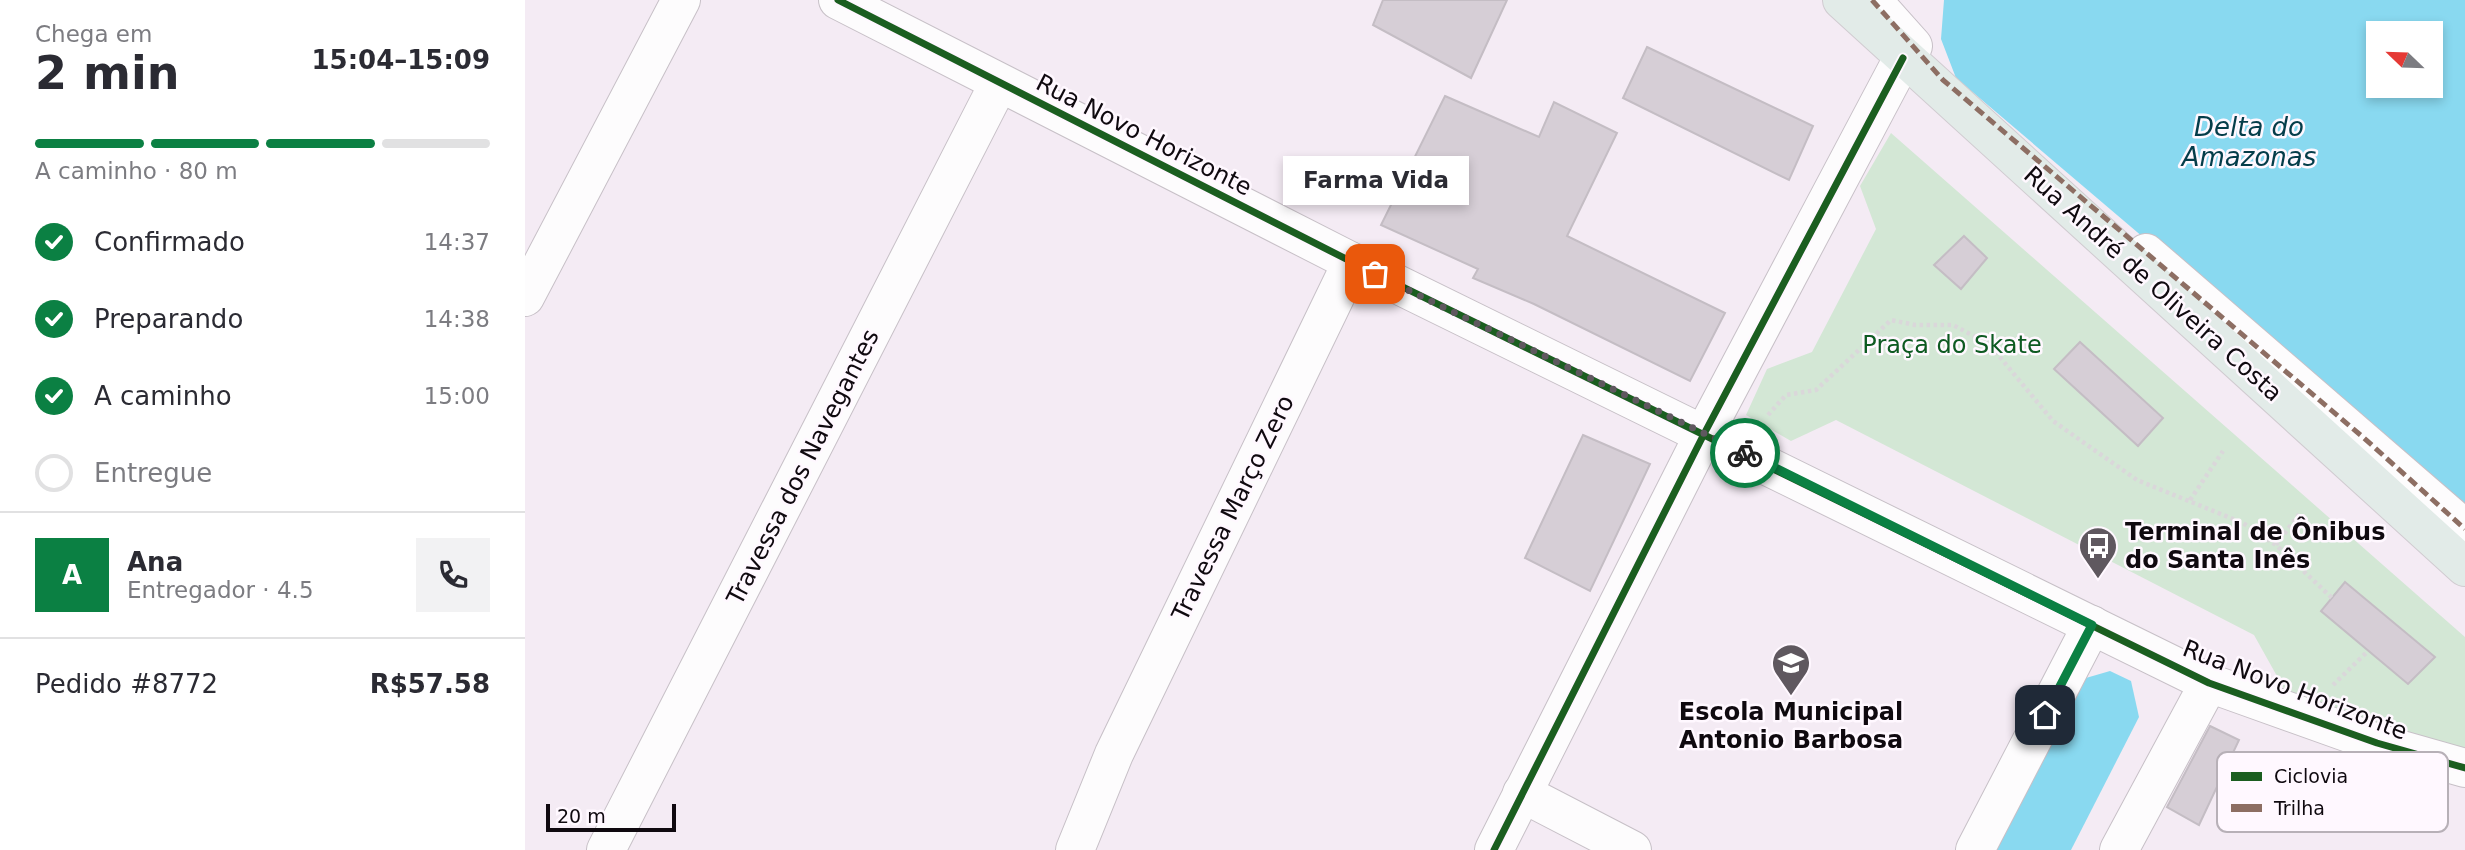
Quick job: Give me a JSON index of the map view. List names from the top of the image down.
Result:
{
  "streets": {
    "main road": ["Rua André de Oliveira Costa"],
    "street": ["Rua Novo Horizonte", "Travessa dos Navegantes", "Travessa Março Zero"]
  },
  "crossings": [
    ["Rua Novo Horizonte", "Travessa dos Navegantes"],
    ["Rua Novo Horizonte", "Travessa Março Zero"]
  ],
  "water": ["Delta do Amazonas"],
  "parks": ["Praça do Skate"],
  "places": {
    "other": ["Farma Vida"],
    "bus stop": ["Terminal de Ônibus do Santa Inês"],
    "school or university": ["Escola Municipal Antonio Barbosa"]
  },
  "legend": ["Ciclovia", "Trilha"],
  "scale_bar": "20 m",
  "north": "top left",
  "page": {
    "heading": ["2 min", "Chega em", "15:04–15:09"],
    "panel": [
      "Ana",
      "Entregador · 4.5",
      "Pedido #8772",
      "R$57.58"
    ],
    "bar": "A caminho · 80 m",
    "bubble": "Farma Vida",
    "list": [
      ["Confirmado", "14:37"],
      ["Preparando", "14:38"],
      ["A caminho", "15:00"],
      "Entregue"
    ],
    "round": "A",
    "scale": "20 m"
  }
}
